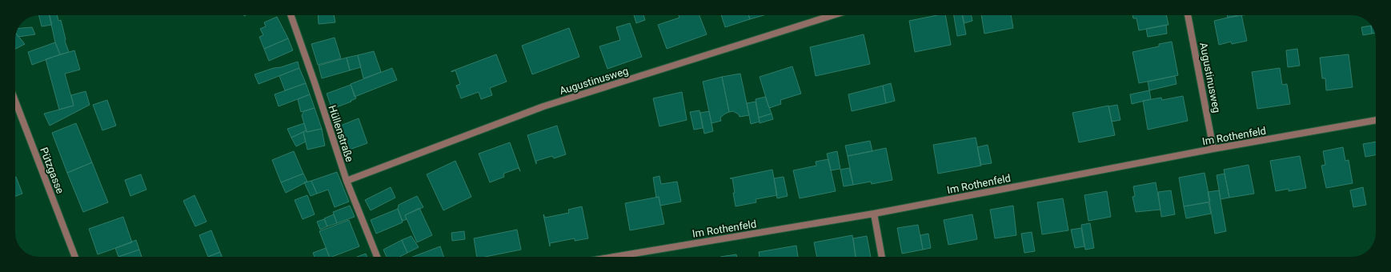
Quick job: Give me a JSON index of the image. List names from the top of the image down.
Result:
{
  "streets": {
    "street": [
      "Augustinusweg",
      "Hüllenstraße",
      "Im Rothenfeld",
      "Pützgasse"
    ]
  },
  "crossings": [
    ["Augustinusweg", "Hüllenstraße"],
    ["Augustinusweg", "Im Rothenfeld"]
  ]
}
